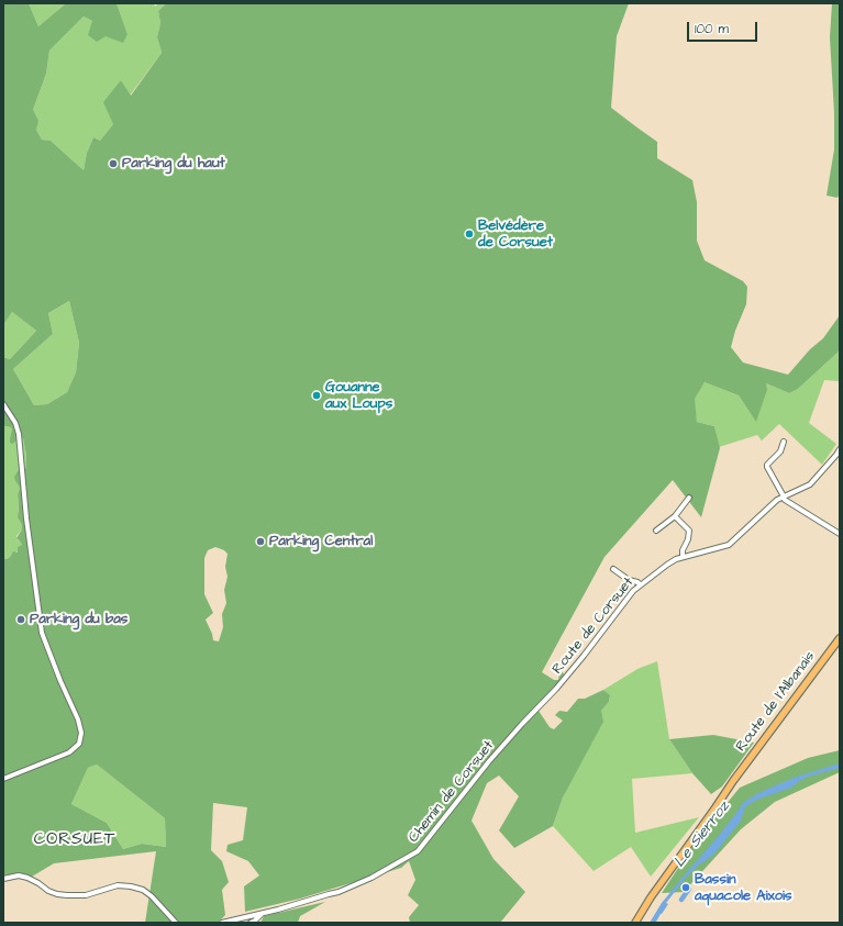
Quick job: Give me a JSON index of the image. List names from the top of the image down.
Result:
{
  "streets": {
    "main road": ["Route de l'Albanais"],
    "street": ["Route de Corsuet", "Chemin de Corsuet"]
  },
  "crossings": [
    ["Route de Corsuet", "Chemin de Corsuet"]
  ],
  "districts": ["CORSUET"],
  "water": ["Le Sierroz"],
  "places": [
    "Parking du haut",
    "Belvédère de Corsuet",
    "Gouanne aux Loups",
    "Parking Central",
    "Parking du bas",
    "Bassin aquacole Aixois"
  ],
  "scale_bar": "100 m"
}
